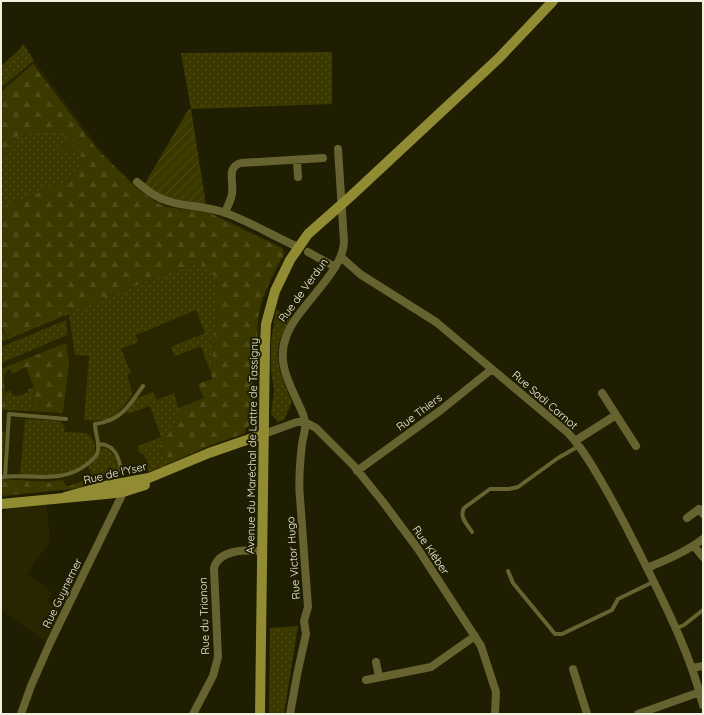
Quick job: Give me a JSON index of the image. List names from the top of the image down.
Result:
{
  "streets": {
    "main road": ["Avenue du Maréchal de Lattre de Tassigny", "Rue de l'Yser"],
    "street": [
      "Rue de Verdun",
      "Rue Sadi Carnot",
      "Rue Thiers",
      "Rue Kléber",
      "Rue Victor Hugo",
      "Rue Guynemer",
      "Rue du Trianon"
    ]
  },
  "crossings": [
    ["Rue de Verdun", "Rue Sadi Carnot"],
    ["Rue de Verdun", "Avenue du Maréchal de Lattre de Tassigny"],
    ["Rue de Verdun", "Rue de l'Yser"],
    ["Rue de Verdun", "Rue Kléber"],
    ["Rue de Verdun", "Rue Victor Hugo"],
    ["Rue Sadi Carnot", "Rue Thiers"],
    ["Rue Thiers", "Rue Kléber"],
    ["Avenue du Maréchal de Lattre de Tassigny", "Rue de l'Yser"],
    ["Avenue du Maréchal de Lattre de Tassigny", "Rue du Trianon"],
    ["Rue de l'Yser", "Rue Kléber"],
    ["Rue de l'Yser", "Rue Victor Hugo"],
    ["Rue de l'Yser", "Rue Guynemer"],
    ["Rue Kléber", "Rue Victor Hugo"]
  ]
}
